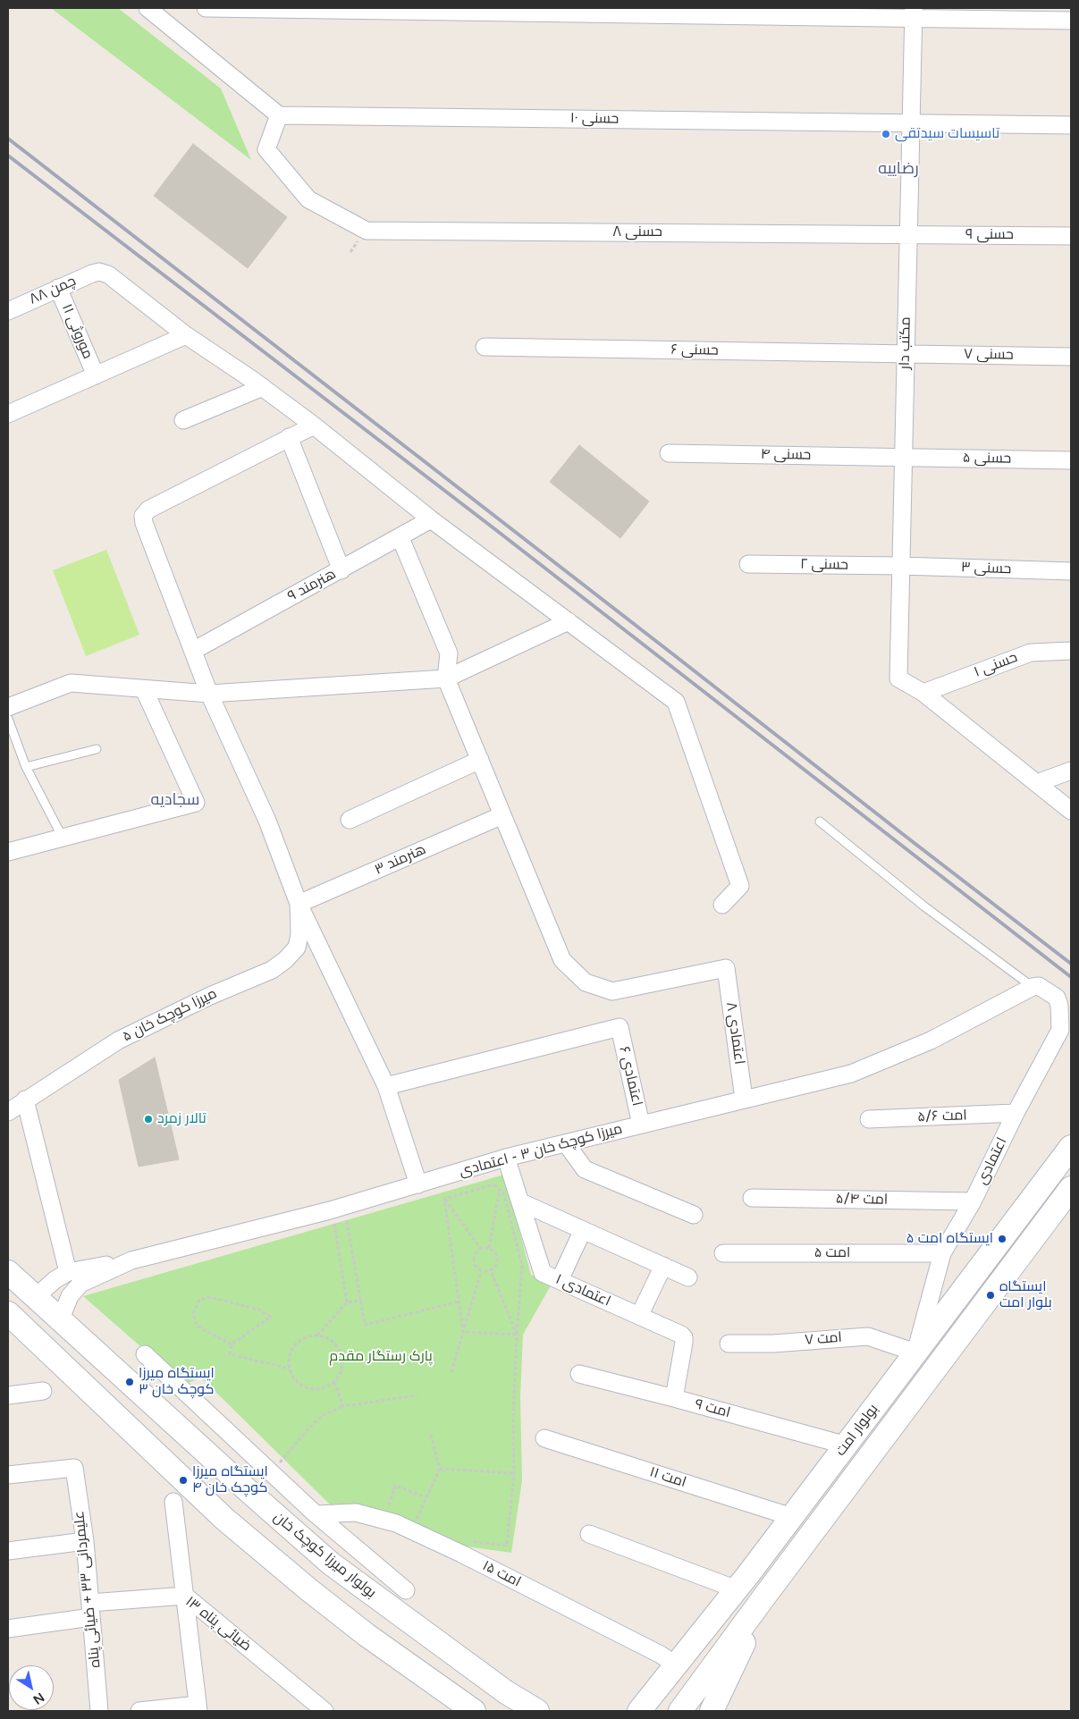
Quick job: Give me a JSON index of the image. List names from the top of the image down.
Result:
{
  "streets": {
    "main road": ["بولوار امت", "بولوار میرزا کوچک خان"],
    "street": [
      "حسنی ۱۰",
      "حسنی ۸",
      "حسنی ۹",
      "چمن ۸۸",
      "موروثی ۱۱",
      "مکتب دار",
      "حسنی ۶",
      "حسنی ۷",
      "حسنی ۴",
      "حسنی ۵",
      "حسنی ۲",
      "حسنی ۳",
      "هنرمند ۹",
      "حسنی ۱",
      "هنرمند ۳",
      "میرزا کوچک خان ۵",
      "اعتمادی ۸",
      "اعتمادی ۶",
      "امت ۵/۶",
      "میرزا کوچک خان ۳ - اعتمادی",
      "اعتمادی",
      "امت ۵/۴",
      "امت ۵",
      "اعتمادی ۱",
      "امت ۷",
      "امت ۹",
      "امت ۱۱",
      "امت ۱۵",
      "علیمردانی ۳۳ + ضیائی پناه",
      "ضیائی پناه ۱۳"
    ]
  },
  "crossings": [
    ["حسنی ۱۰", "حسنی ۸"],
    ["حسنی ۱۰", "مکتب دار"],
    ["حسنی ۸", "حسنی ۹"],
    ["حسنی ۸", "مکتب دار"],
    ["حسنی ۹", "مکتب دار"],
    ["چمن ۸۸", "موروثی ۱۱"],
    ["مکتب دار", "حسنی ۶"],
    ["مکتب دار", "حسنی ۷"],
    ["مکتب دار", "حسنی ۴"],
    ["مکتب دار", "حسنی ۵"],
    ["مکتب دار", "حسنی ۲"],
    ["مکتب دار", "حسنی ۳"],
    ["مکتب دار", "حسنی ۱"],
    ["حسنی ۶", "حسنی ۷"],
    ["حسنی ۴", "حسنی ۵"],
    ["حسنی ۲", "حسنی ۳"],
    ["هنرمند ۳", "میرزا کوچک خان ۵"],
    ["هنرمند ۳", "اعتمادی ۸"],
    ["اعتمادی ۸", "میرزا کوچک خان ۳ - اعتمادی"],
    ["اعتمادی ۶", "میرزا کوچک خان ۳ - اعتمادی"],
    ["امت ۵/۶", "اعتمادی"],
    ["میرزا کوچک خان ۳ - اعتمادی", "اعتمادی"],
    ["میرزا کوچک خان ۳ - اعتمادی", "اعتمادی ۱"],
    ["میرزا کوچک خان ۳ - اعتمادی", "بولوار میرزا کوچک خان"],
    ["اعتمادی", "امت ۵/۴"],
    ["اعتمادی", "امت ۵"],
    ["اعتمادی", "امت ۷"],
    ["اعتمادی", "بولوار امت"],
    ["اعتمادی ۱", "امت ۹"],
    ["امت ۷", "بولوار امت"],
    ["امت ۹", "بولوار امت"],
    ["بولوار امت", "امت ۱۱"],
    ["بولوار امت", "امت ۱۵"],
    ["علیمردانی ۳۳ + ضیائی پناه", "ضیائی پناه ۱۳"]
  ],
  "districts": ["رضاییه", "سجادیه"],
  "parks": ["پارک رستگار مقدم"],
  "places": [
    "تاسیسات سیدتقی",
    "تالار زمرد",
    "ایستگاه امت ۵",
    "ایستگاه بلوار امت",
    "ایستگاه میرزا کوچک خان ۳",
    "ایستگاه میرزا کوچک خان ۴"
  ],
  "north": "bottom right"
}
